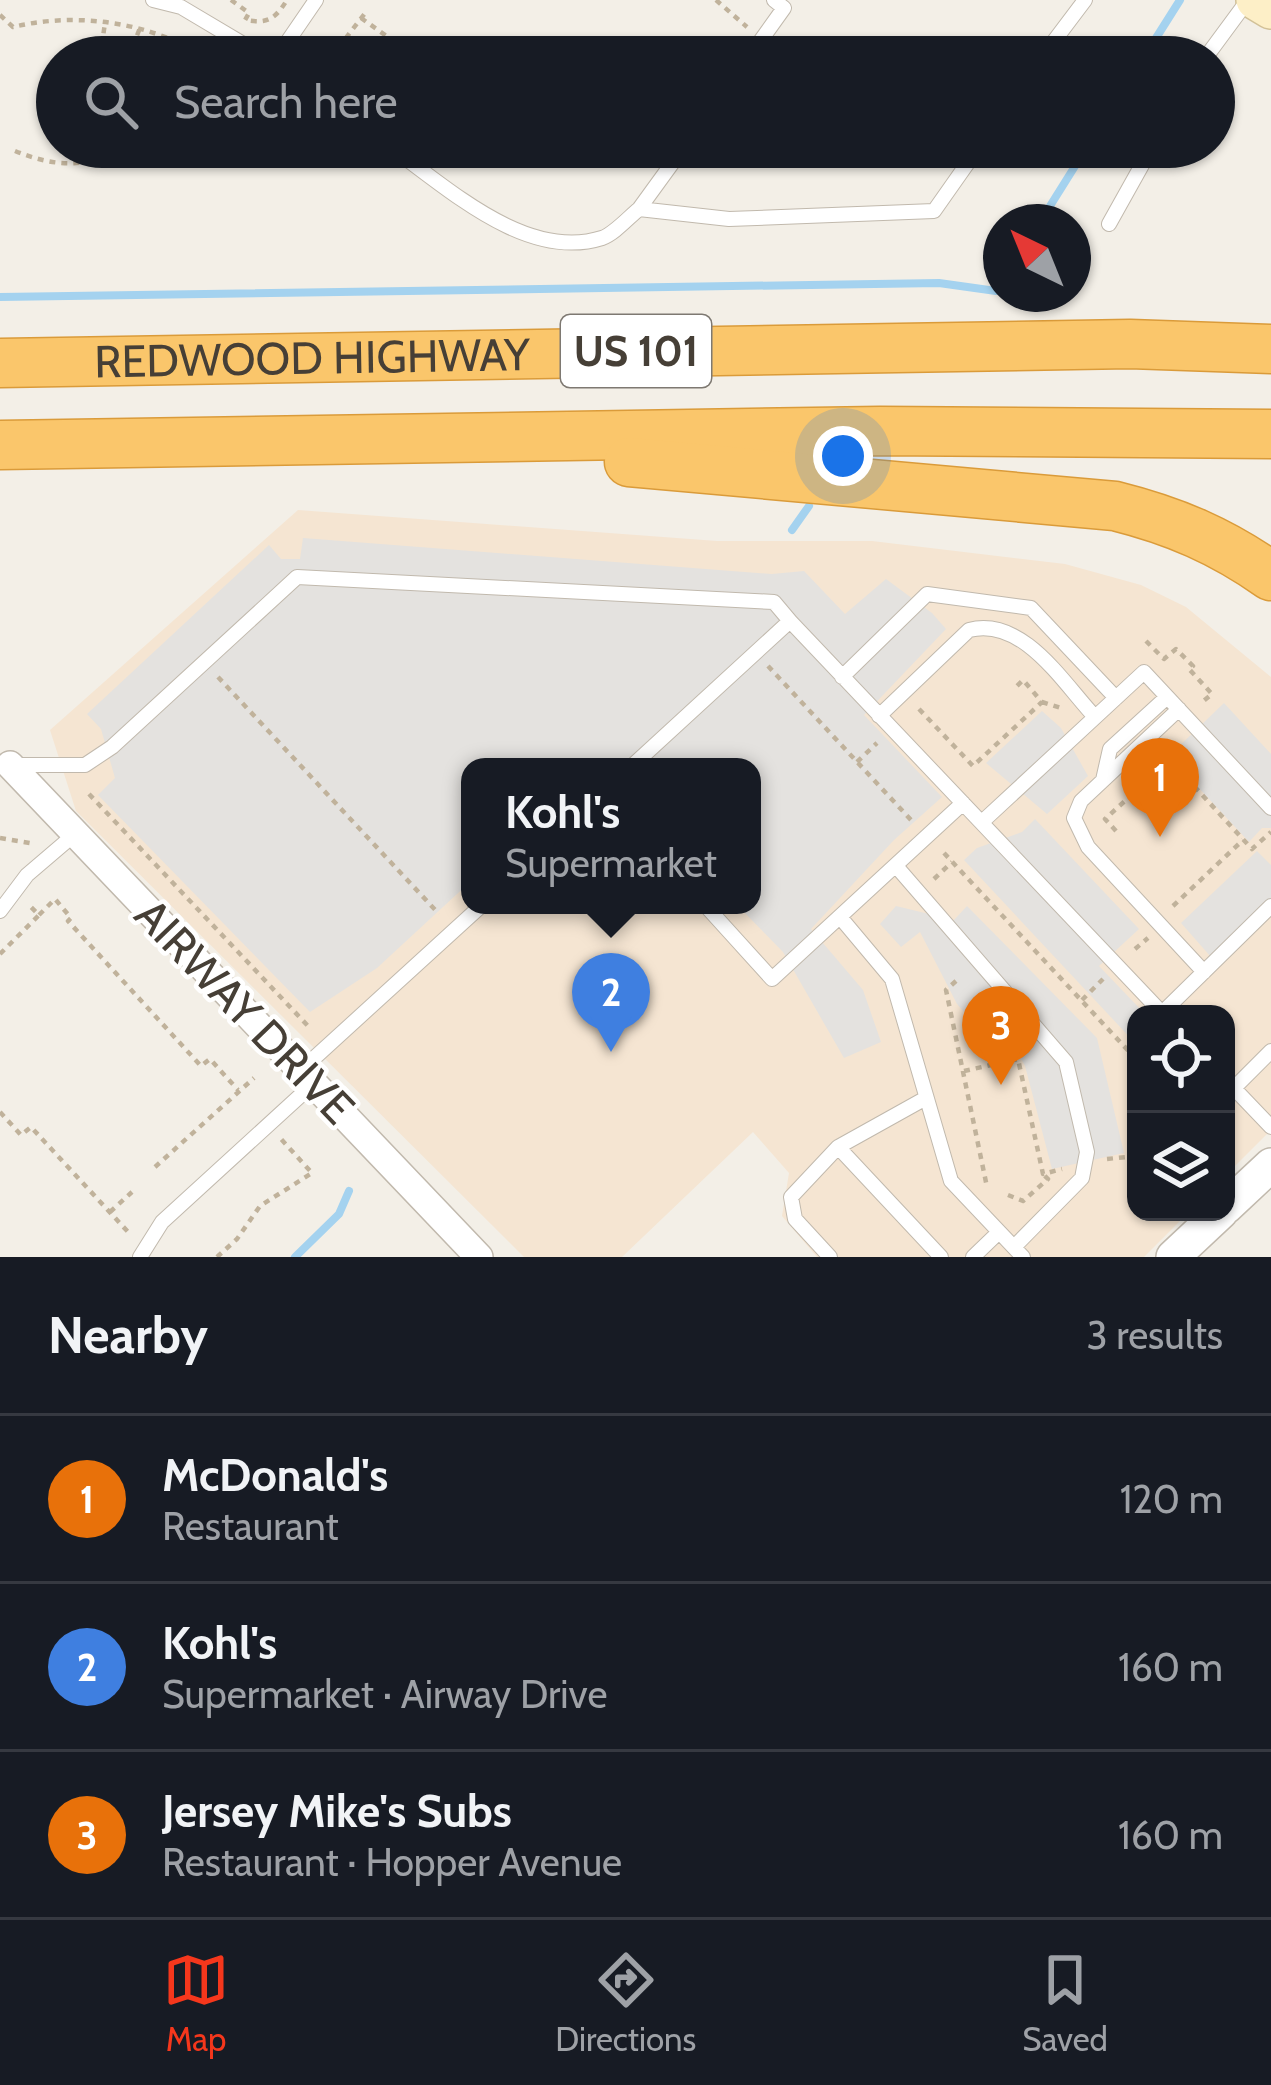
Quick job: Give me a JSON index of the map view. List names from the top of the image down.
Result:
{
  "streets": {
    "highway": ["US 101", "REDWOOD HIGHWAY"],
    "street": ["AIRWAY DRIVE"]
  },
  "north": "top left",
  "page": {
    "search": "Search here",
    "pins": ["1", "2", "3"],
    "popup": ["Kohl's", "Supermarket"],
    "heading": ["Nearby", "3 results"],
    "list": [
      {
        "mark": "1",
        "name": "McDonald's",
        "note": "Restaurant",
        "value": "120 m"
      },
      {
        "mark": "2",
        "name": "Kohl's",
        "note": "Supermarket · Airway Drive",
        "value": "160 m"
      },
      {
        "mark": "3",
        "name": "Jersey Mike's Subs",
        "note": "Restaurant · Hopper Avenue",
        "value": "160 m"
      }
    ],
    "nav": ["Map", "Directions", "Saved"]
  }
}
